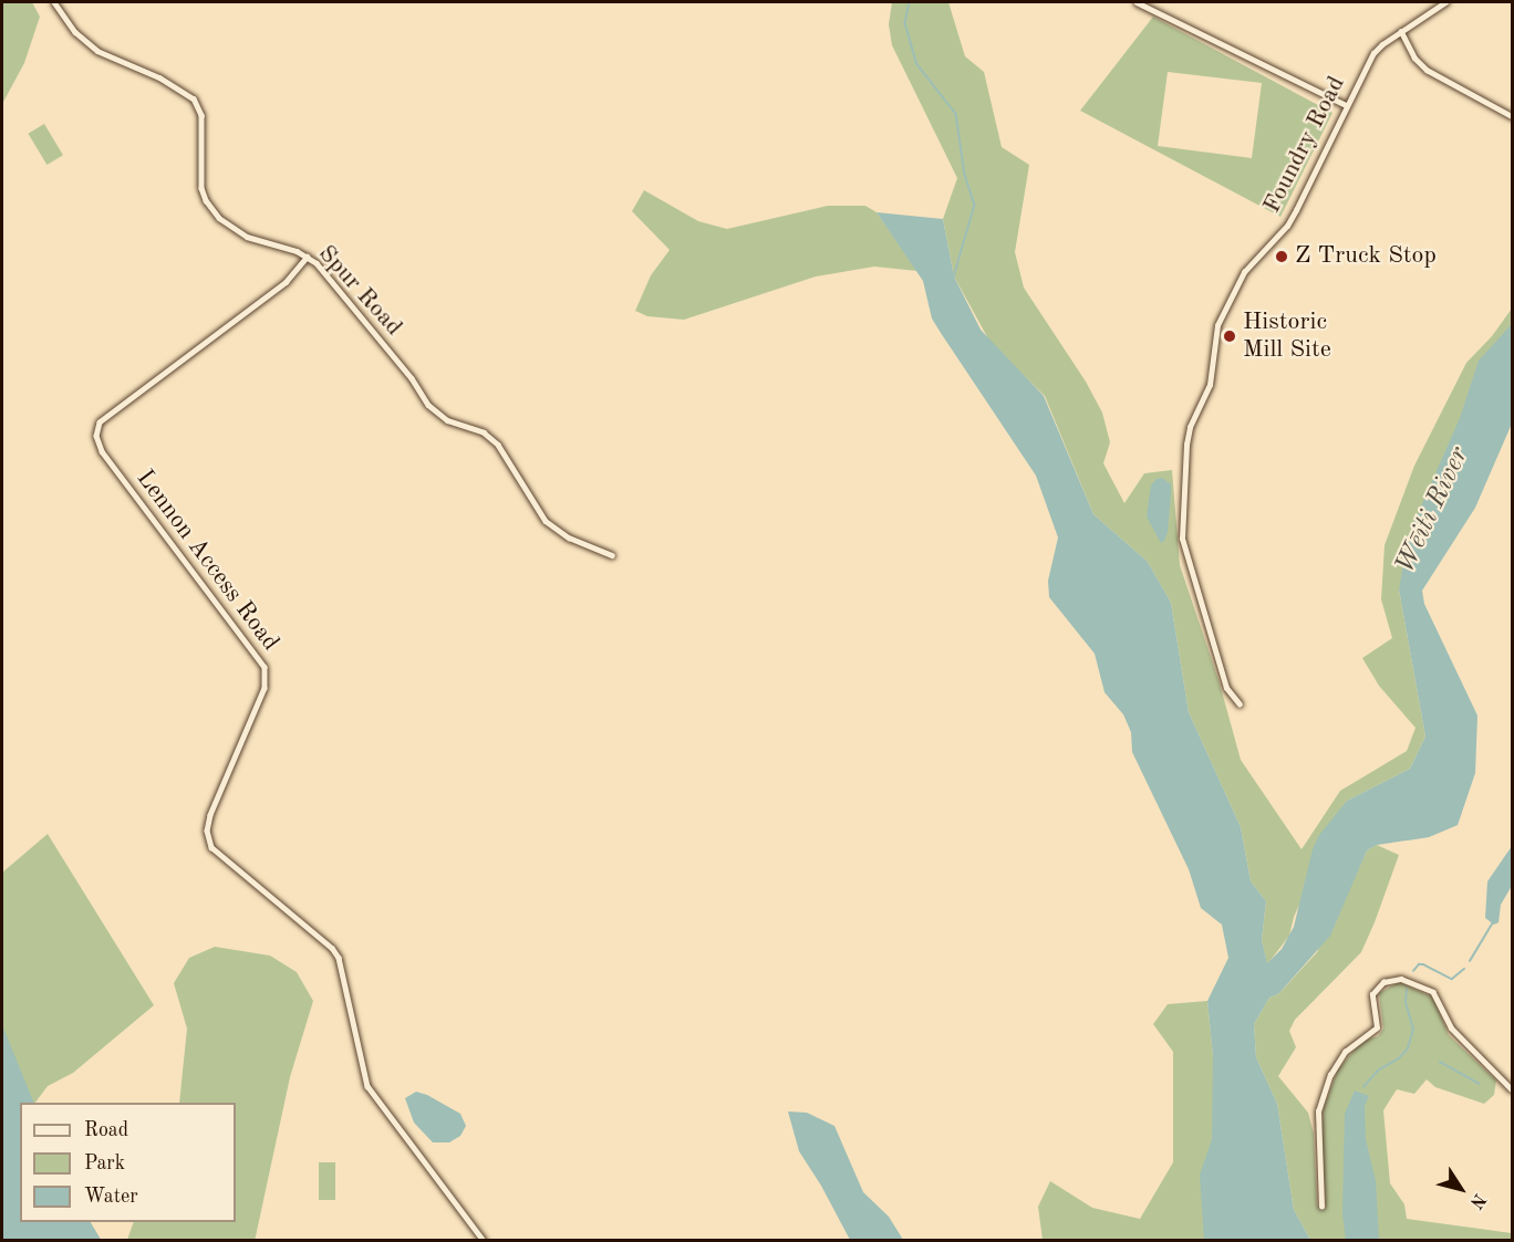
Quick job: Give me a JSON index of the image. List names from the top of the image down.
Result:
{
  "streets": {
    "street": ["Foundry Road", "Spur Road", "Lennon Access Road"]
  },
  "crossings": [
    ["Spur Road", "Lennon Access Road"]
  ],
  "water": ["Wēiti River"],
  "places": ["Z Truck Stop", "Historic Mill Site"],
  "legend": ["Road", "Park", "Water"],
  "north": "bottom right"
}
